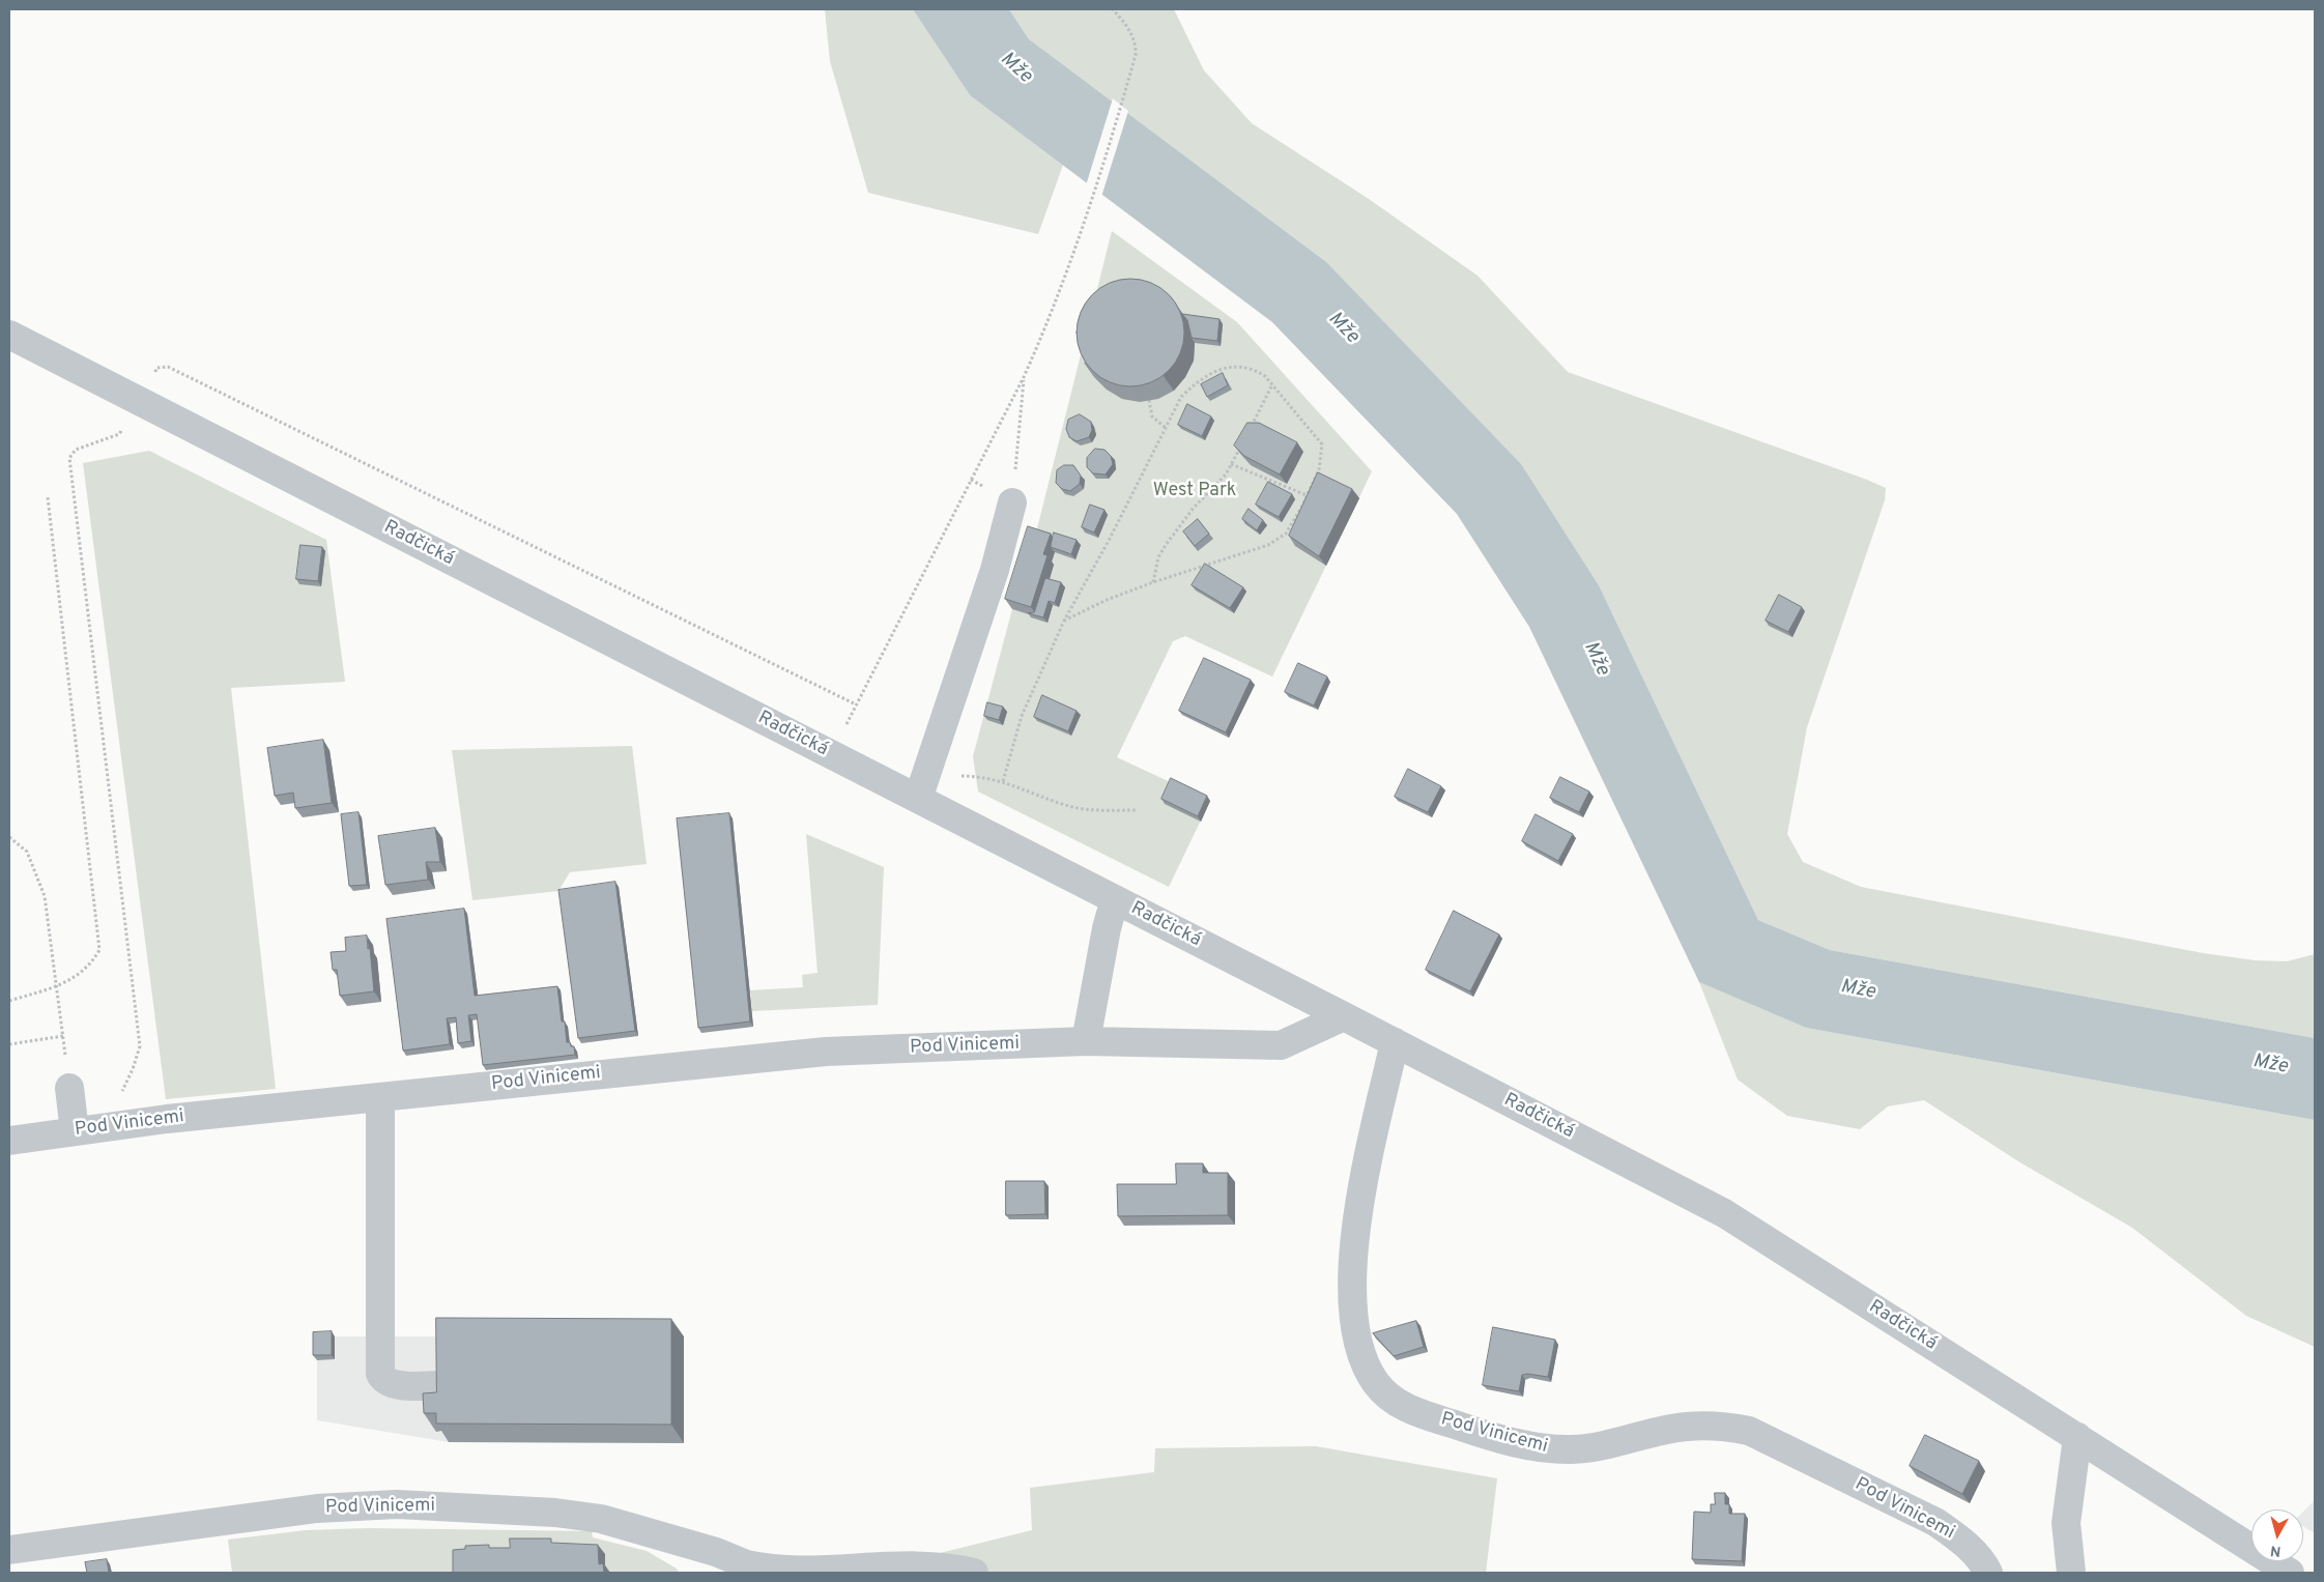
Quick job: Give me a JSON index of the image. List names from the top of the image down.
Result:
{
  "streets": {
    "street": ["Radčická", "Pod Vinicemi"]
  },
  "crossings": [
    ["Radčická", "Pod Vinicemi"]
  ],
  "water": ["Mže"],
  "parks": ["West Park"],
  "north": "bottom"
}
